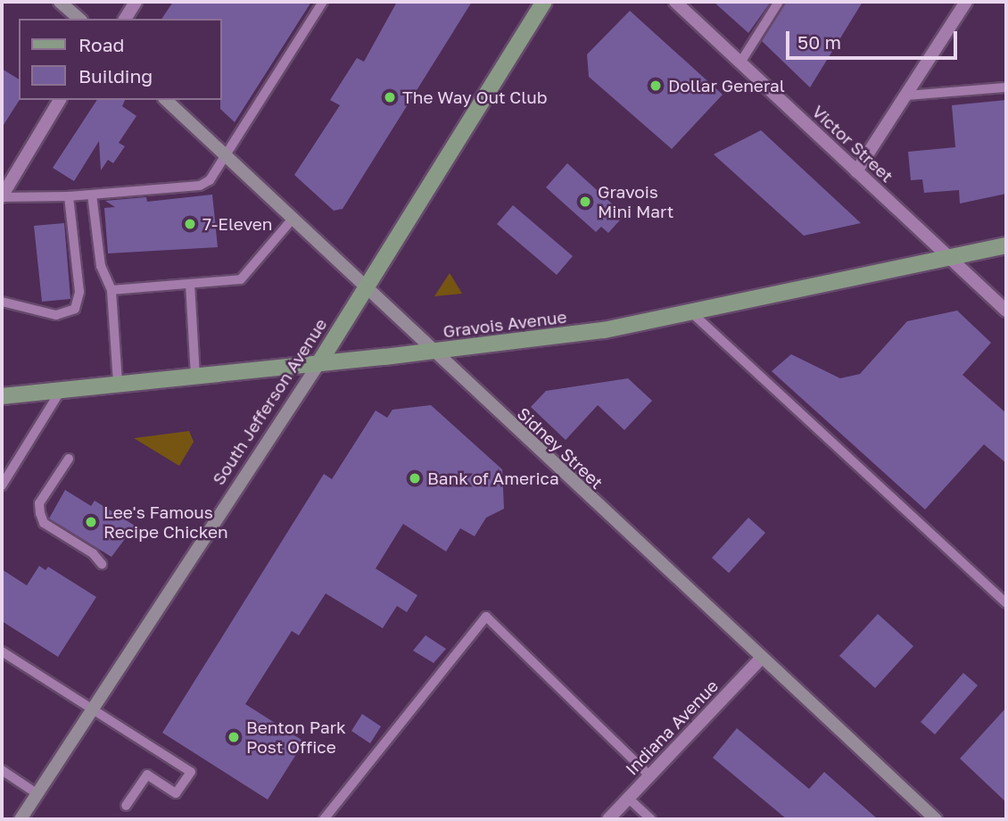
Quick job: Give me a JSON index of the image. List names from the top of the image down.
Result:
{
  "streets": {
    "main road": ["Gravois Avenue", "South Jefferson Avenue"],
    "street": ["Victor Street", "Sidney Street", "Indiana Avenue"]
  },
  "crossings": [
    ["Victor Street", "Gravois Avenue"],
    ["Gravois Avenue", "South Jefferson Avenue"],
    ["Gravois Avenue", "Sidney Street"],
    ["South Jefferson Avenue", "Sidney Street"],
    ["Sidney Street", "Indiana Avenue"]
  ],
  "places": [
    "Dollar General",
    "The Way Out Club",
    "Gravois Mini Mart",
    "7-Eleven",
    "Bank of America",
    "Lee's Famous Recipe Chicken",
    "Benton Park Post Office"
  ],
  "legend": ["Road", "Building"],
  "scale_bar": "50 m"
}
